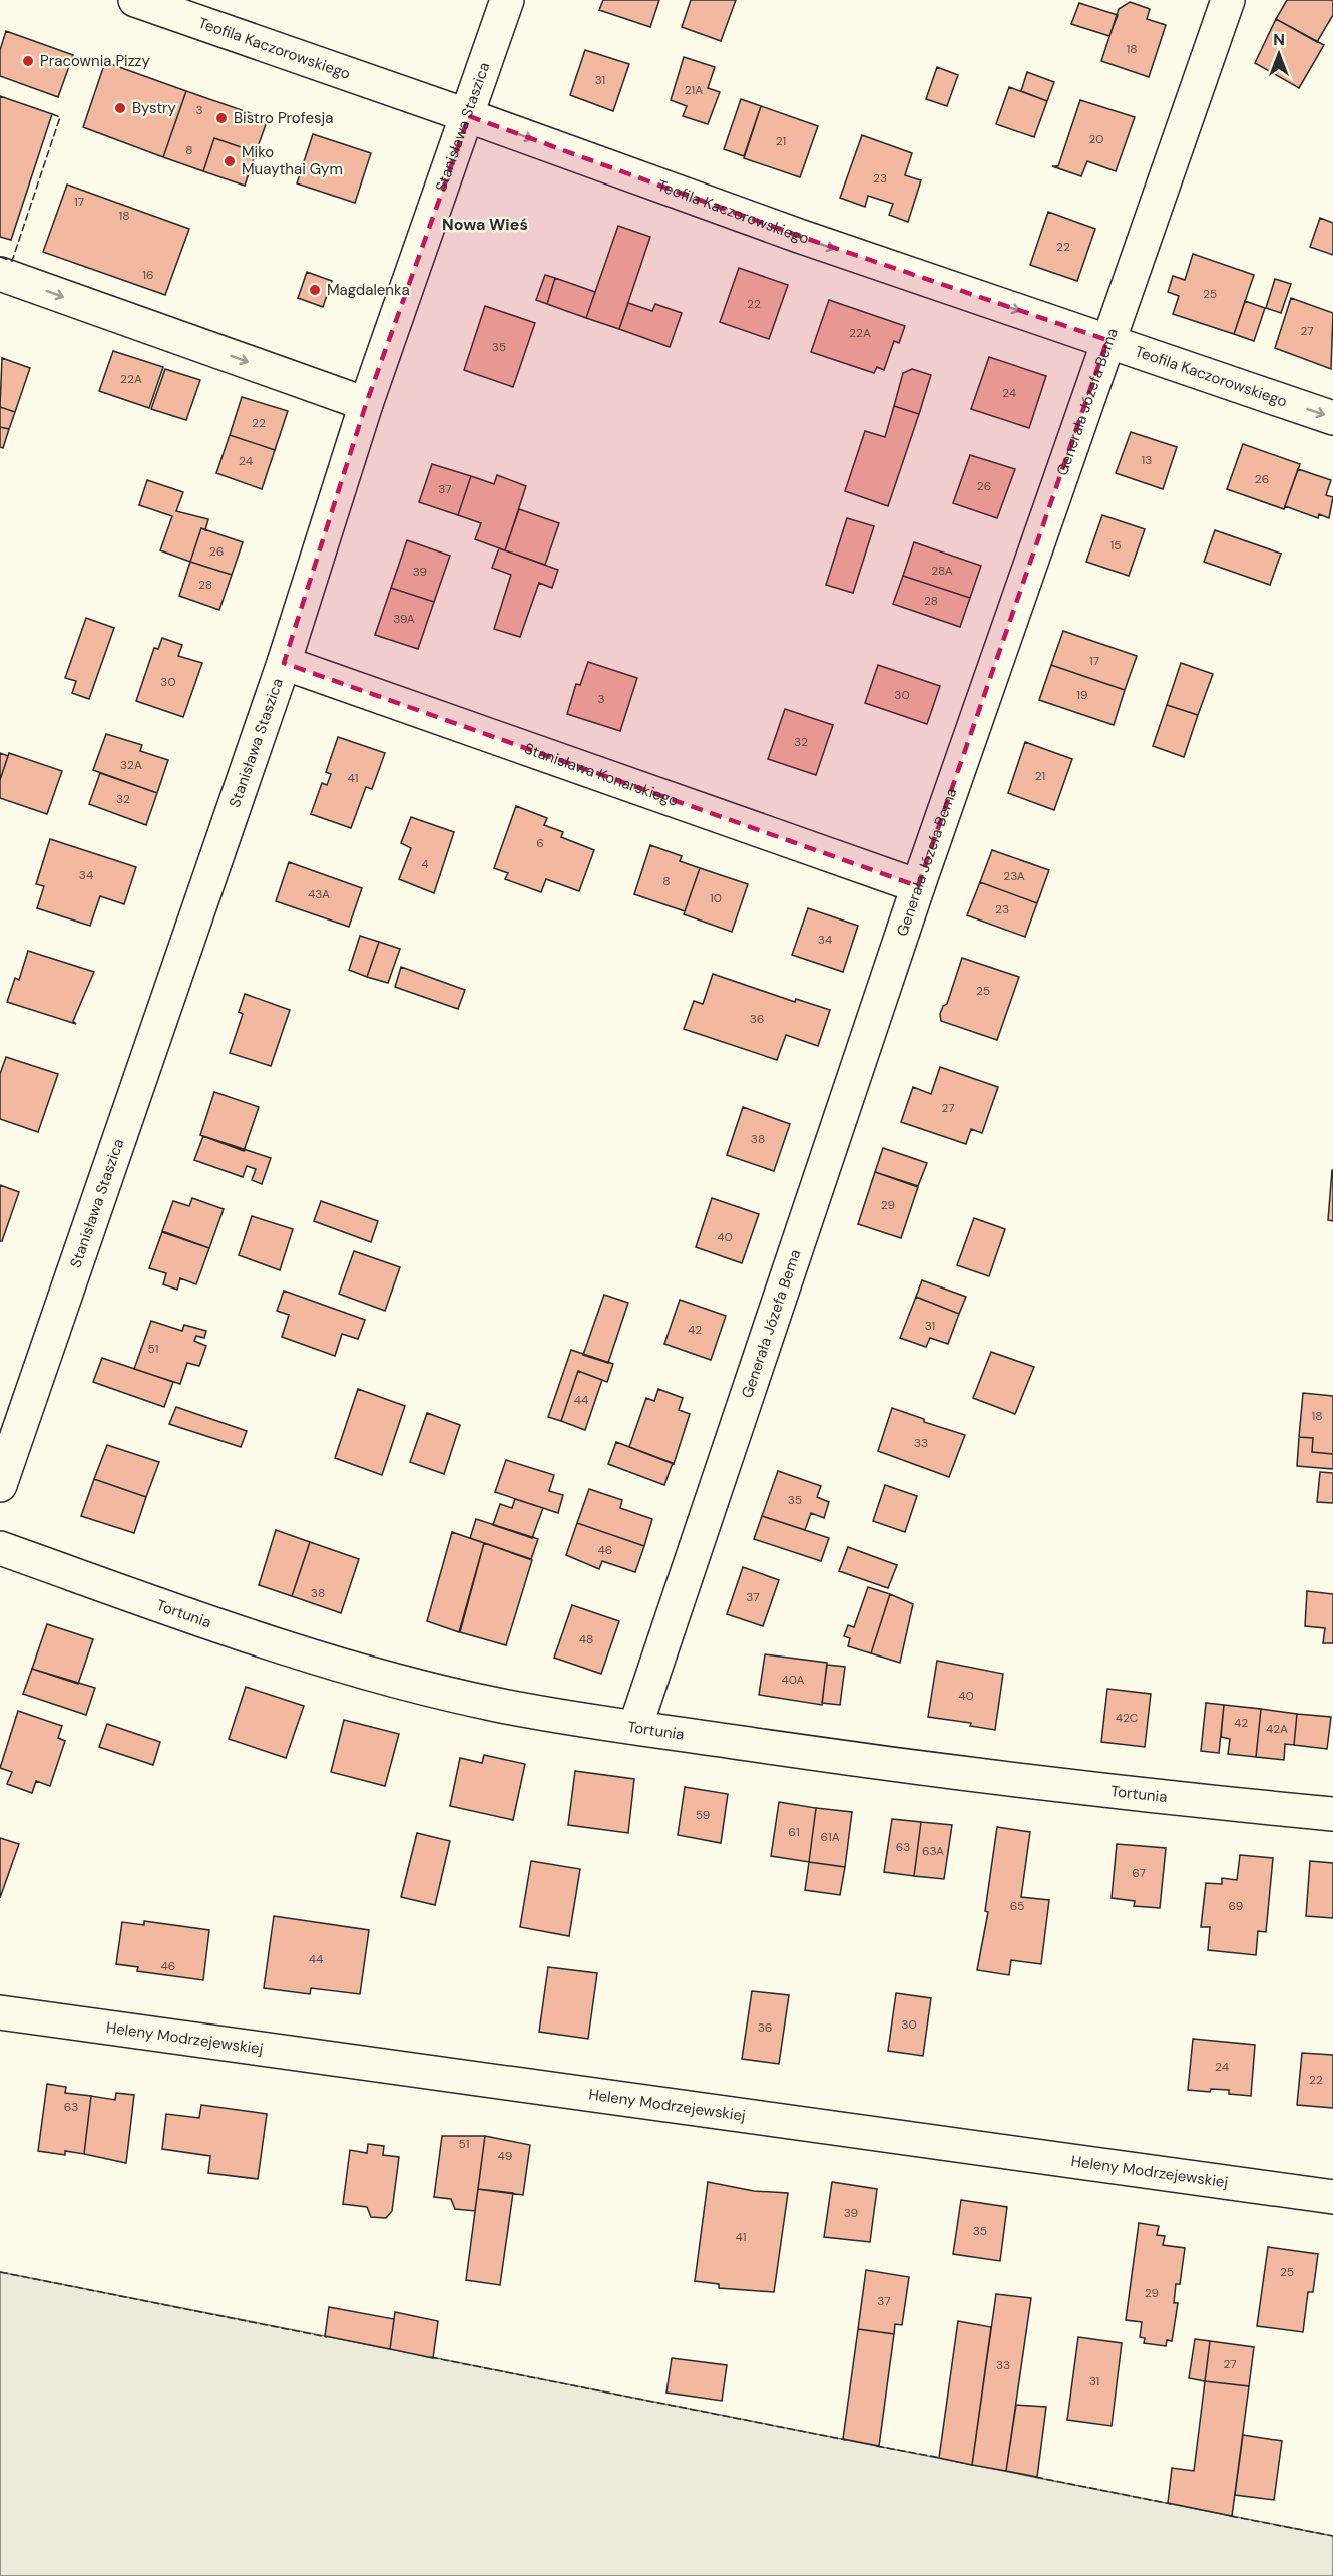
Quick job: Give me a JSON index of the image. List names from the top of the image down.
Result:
{
  "streets": {
    "street": [
      "Teofila Kaczorowskiego",
      "Stanisława Staszica",
      "Generała Józefa Bema",
      "Stanisława Konarskiego",
      "Tortunia",
      "Heleny Modrzejewskiej"
    ]
  },
  "crossings": [
    ["Teofila Kaczorowskiego", "Stanisława Staszica"],
    ["Teofila Kaczorowskiego", "Generała Józefa Bema"],
    ["Stanisława Staszica", "Stanisława Konarskiego"],
    ["Generała Józefa Bema", "Stanisława Konarskiego"],
    ["Generała Józefa Bema", "Tortunia"]
  ],
  "one_way": ["Teofila Kaczorowskiego"],
  "districts": ["Nowa Wieś"],
  "places": [
    "Pracownia Pizzy",
    "Bystry",
    "Bistro Profesja",
    "Miko Muaythai Gym",
    "Magdalenka"
  ],
  "house_numbers": [
    "18",
    "31",
    "21A",
    "3",
    "20",
    "21",
    "8",
    "23",
    "17",
    "18",
    "22",
    "16",
    "25",
    "22",
    "27",
    "22A",
    "35",
    "22A",
    "24",
    "22",
    "13",
    "24",
    "26",
    "26",
    "37",
    "15",
    "26",
    "28A",
    "39",
    "28",
    "28",
    "39A",
    "17",
    "30",
    "30",
    "19",
    "3",
    "32",
    "32A",
    "21",
    "41",
    "32",
    "6",
    "4",
    "34",
    "23A",
    "8",
    "43A",
    "10",
    "23",
    "34",
    "25",
    "36",
    "27",
    "38",
    "29",
    "40",
    "31",
    "42",
    "51",
    "44",
    "18",
    "33",
    "35",
    "46",
    "38",
    "37",
    "48",
    "40A",
    "40",
    "42C",
    "42",
    "42A",
    "59",
    "61",
    "61A",
    "63",
    "63A",
    "67",
    "65",
    "69",
    "44",
    "46",
    "30",
    "36",
    "24",
    "22",
    "63",
    "51",
    "49",
    "39",
    "35",
    "41",
    "25",
    "29",
    "37",
    "27",
    "33",
    "31"
  ],
  "north": "top"
}
